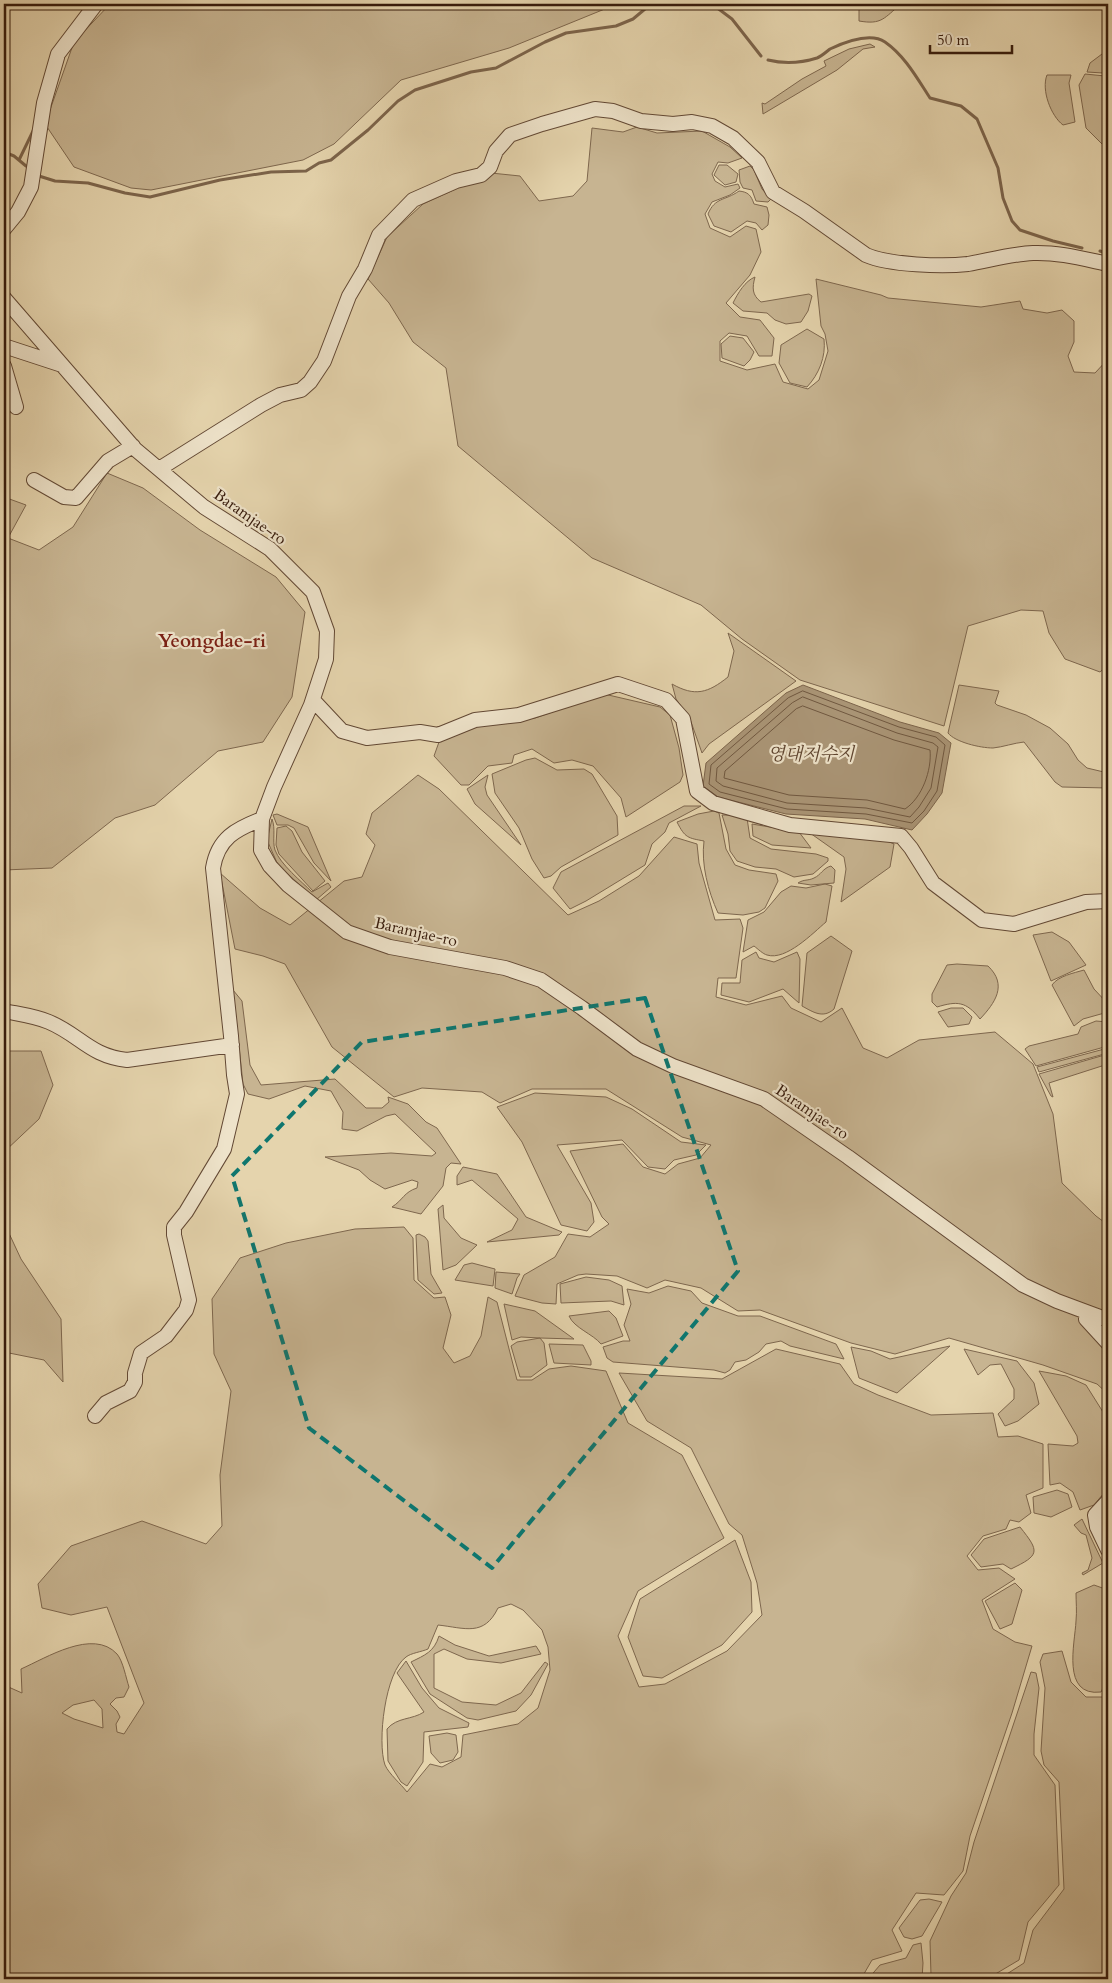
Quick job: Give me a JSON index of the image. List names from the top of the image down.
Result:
{
  "streets": {
    "street": ["Baramjae-ro"]
  },
  "districts": ["Yeongdae-ri"],
  "water": ["영대저수지"],
  "scale_bar": "50 m"
}
